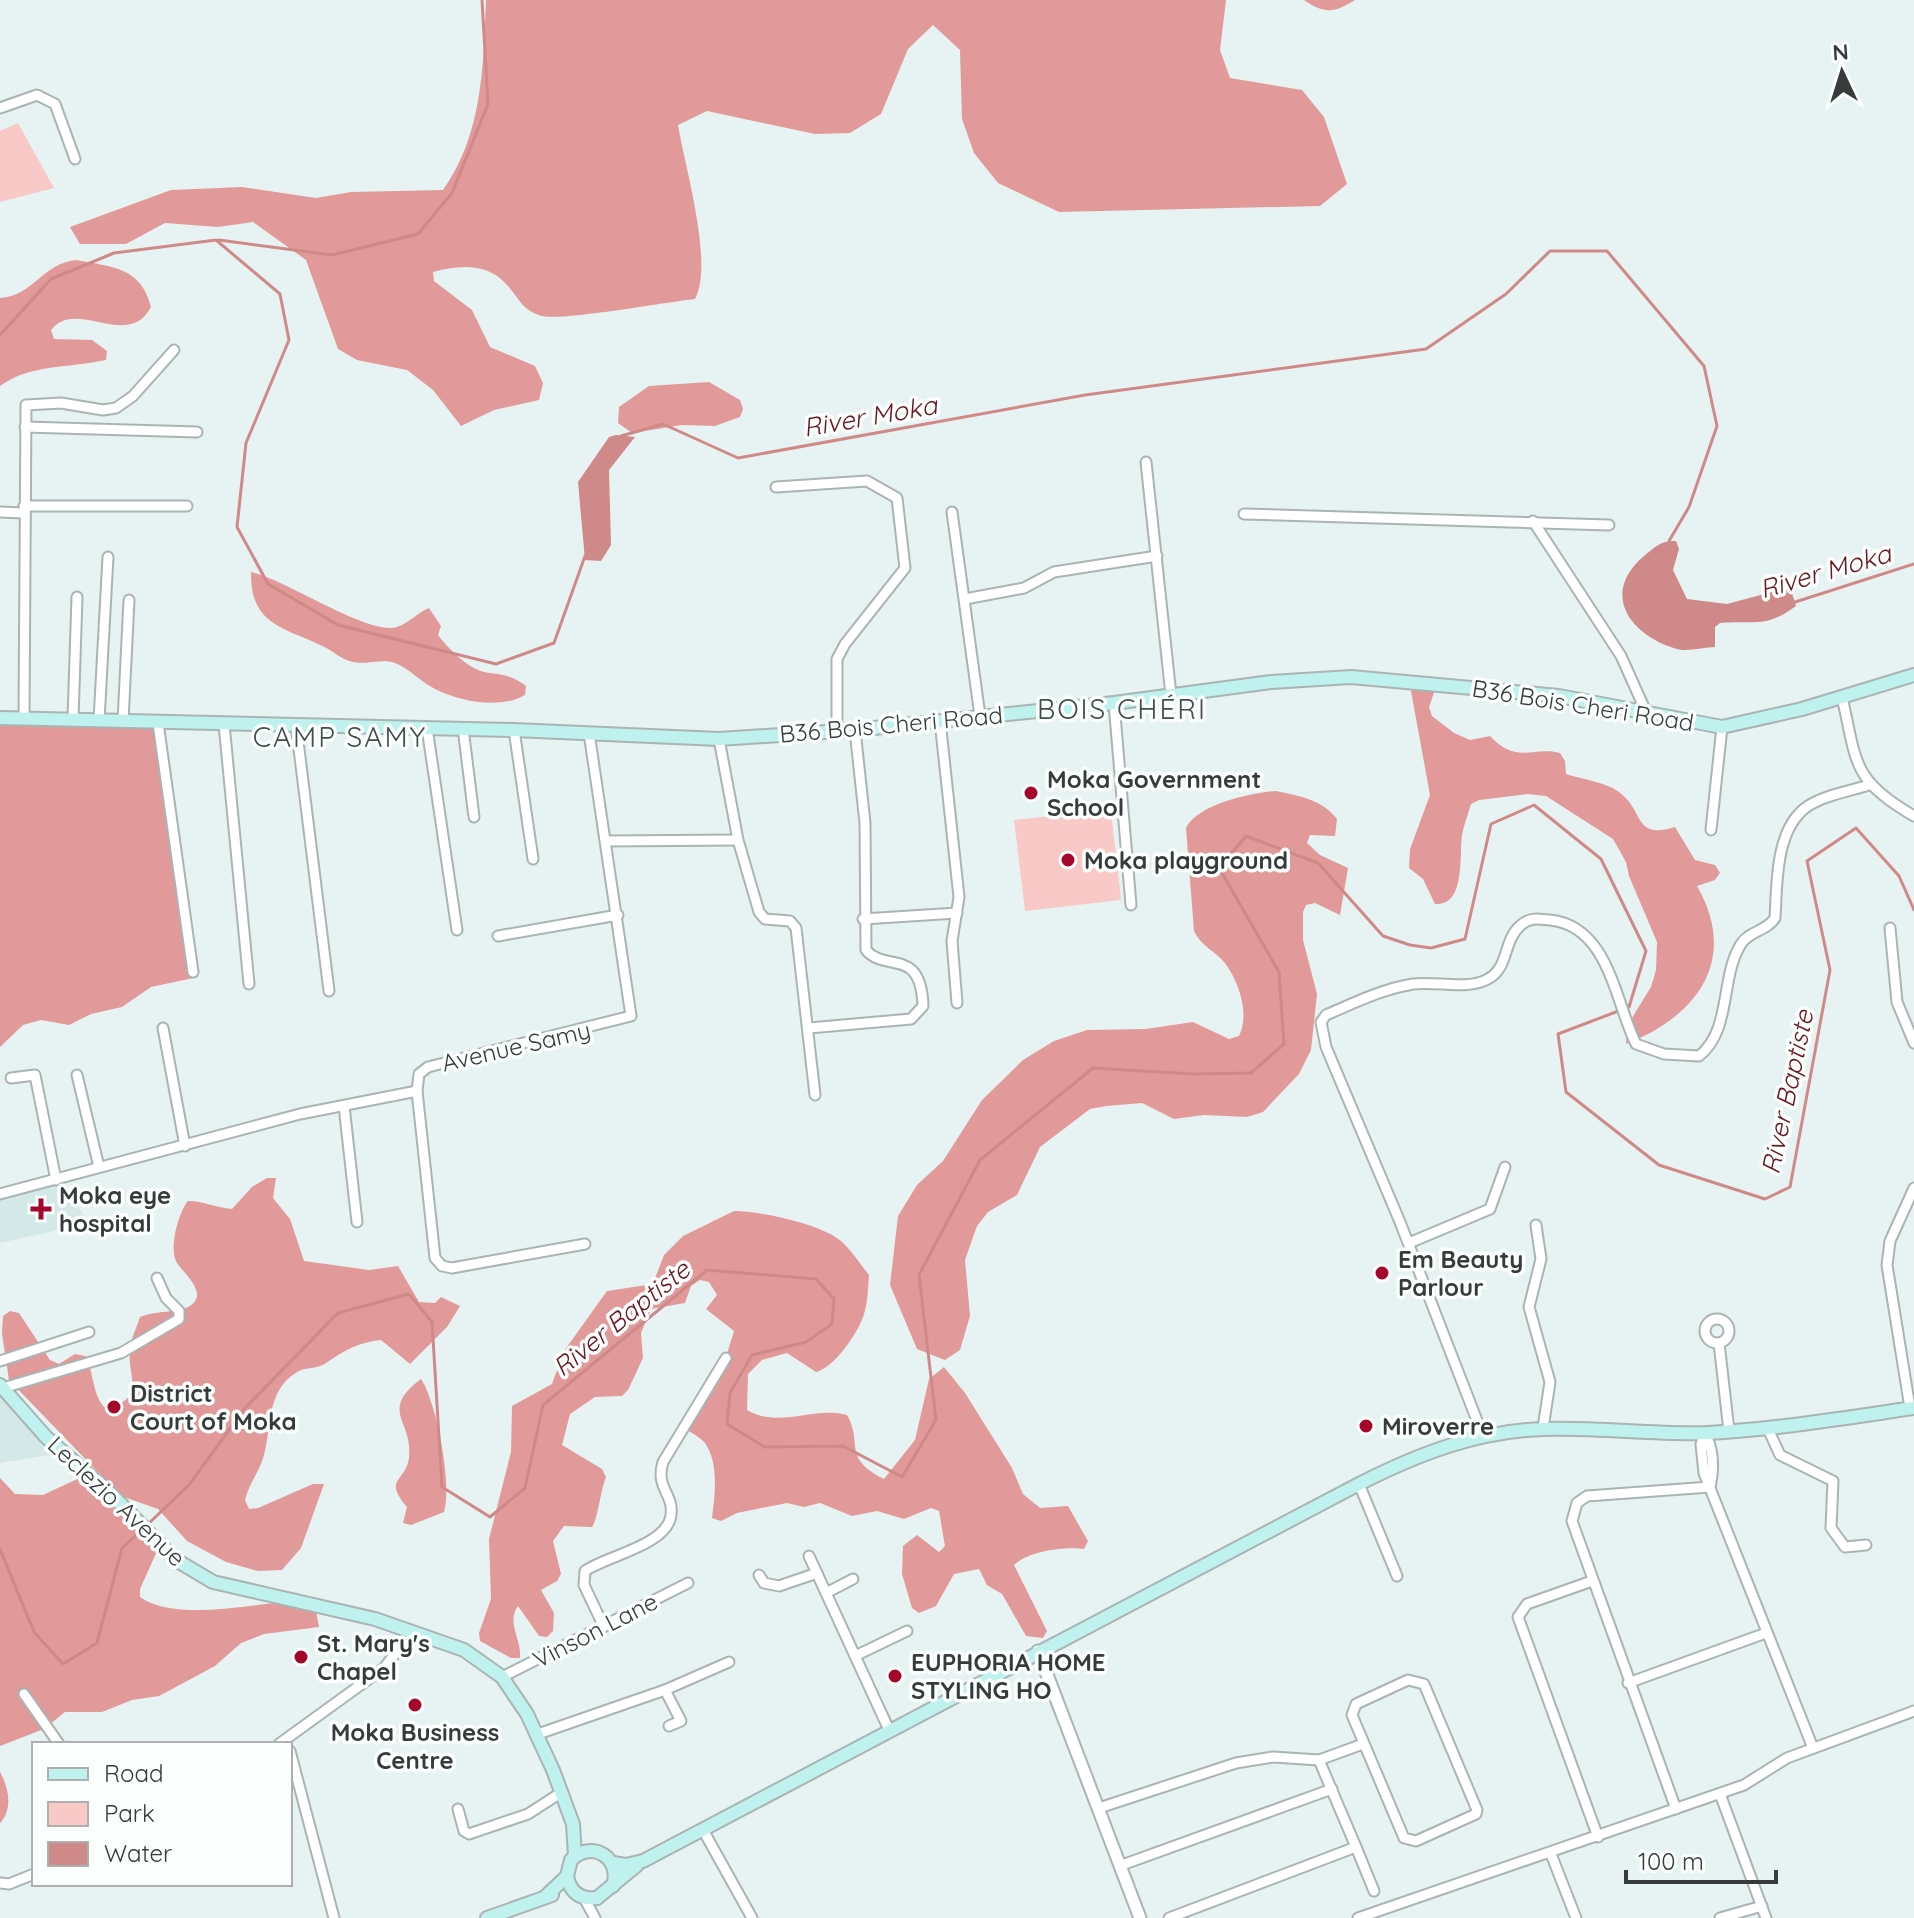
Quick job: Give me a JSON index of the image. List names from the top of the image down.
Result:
{
  "streets": {
    "main road": ["B36 Bois Cheri Road", "Leclezio Avenue"],
    "street": ["Avenue Samy", "Vinson Lane"]
  },
  "crossings": [
    ["B36 Bois Cheri Road", "Avenue Samy"],
    ["Leclezio Avenue", "Vinson Lane"]
  ],
  "districts": ["BOIS CHÉRI", "CAMP SAMY"],
  "water": ["River Moka", "River Baptiste"],
  "places": {
    "other": [
      "Moka Government School",
      "Moka playground",
      "Em Beauty Parlour",
      "District Court of Moka",
      "Miroverre",
      "St. Mary's Chapel",
      "EUPHORIA HOME STYLING HO",
      "Moka Business Centre"
    ],
    "health": ["Moka eye hospital"]
  },
  "legend": ["Road", "Park", "Water"],
  "scale_bar": "100 m",
  "north": "top"
}
